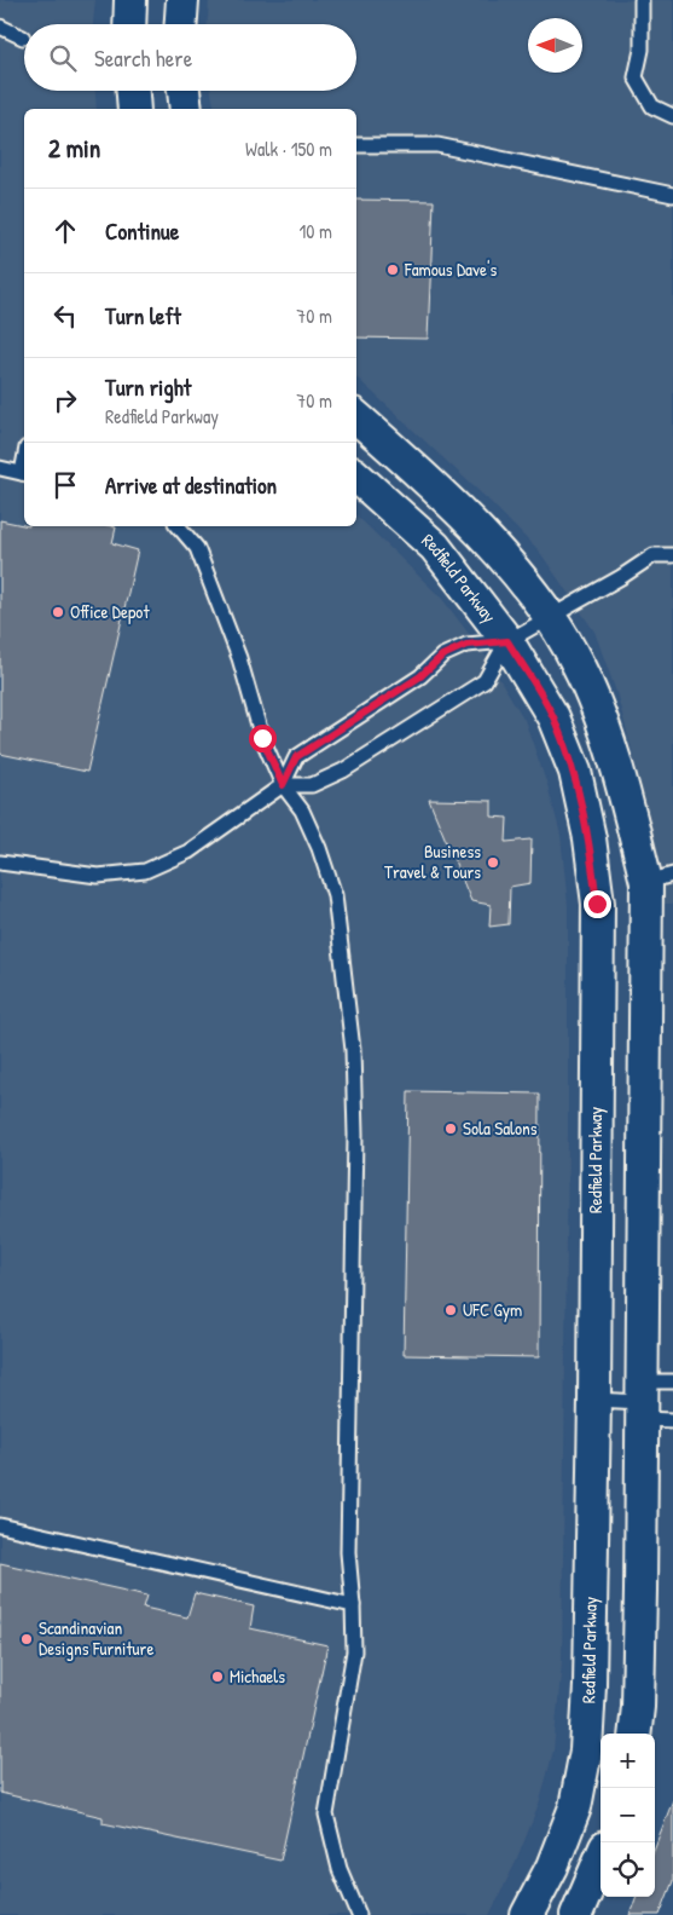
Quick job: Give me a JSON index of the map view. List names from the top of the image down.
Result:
{
  "streets": {
    "street": ["Redfield Parkway"]
  },
  "places": [
    "Famous Dave's",
    "Office Depot",
    "Business Travel & Tours",
    "Sola Salons",
    "UFC Gym",
    "Scandinavian Designs Furniture",
    "Michaels"
  ],
  "north": "left",
  "page": {
    "search": "Search here",
    "heading": ["2 min", "Walk · 150 m"],
    "list": [
      ["Continue", "10 m"],
      ["Turn left", "70 m"],
      ["Turn right", "Redfield Parkway", "70 m"],
      "Arrive at destination"
    ],
    "map_buttons": ["+", "−"]
  }
}
